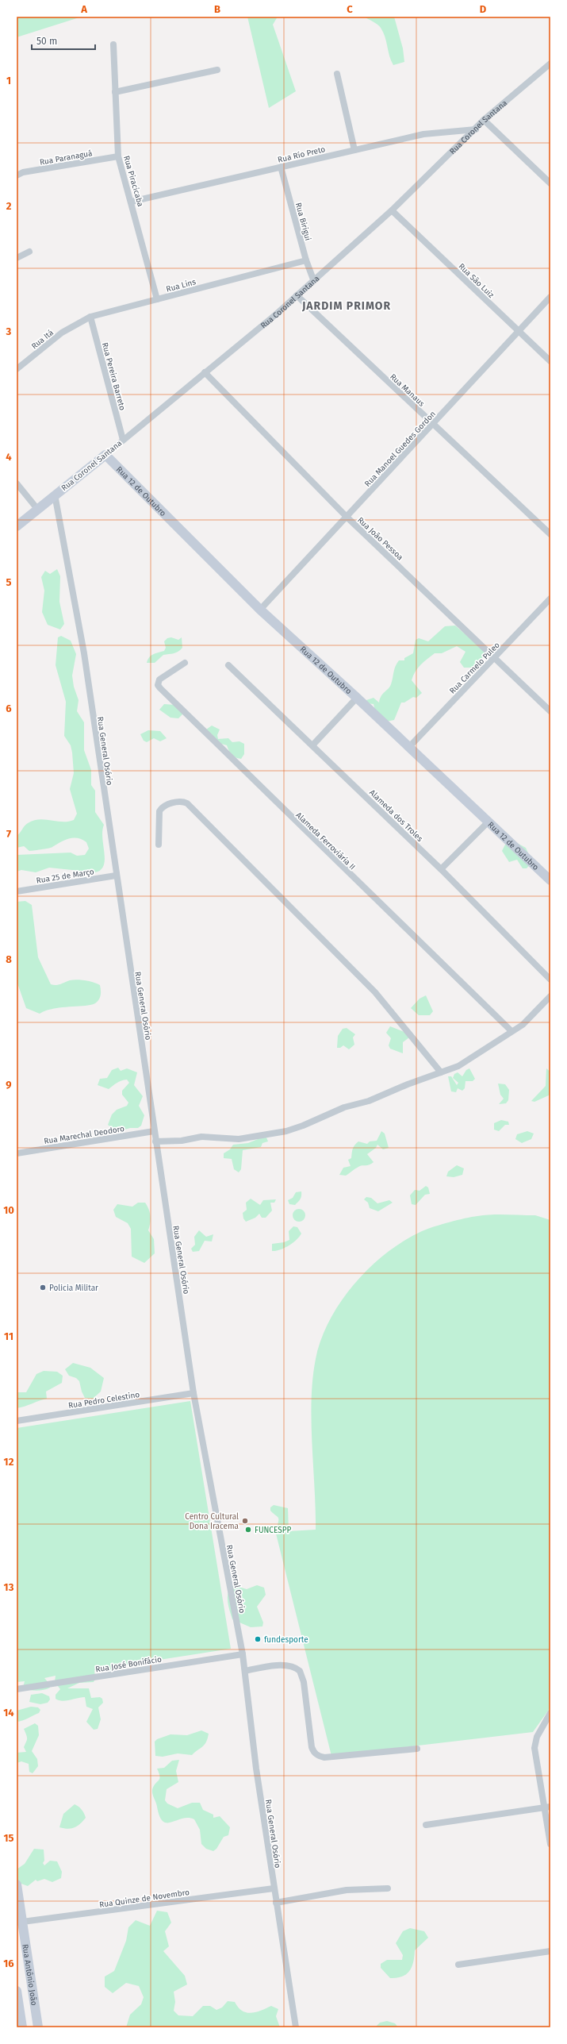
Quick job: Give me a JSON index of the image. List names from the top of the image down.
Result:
{
  "streets": {
    "main road": ["Rua Coronel Santana", "Rua 12 de Outubro", "Rua Antônio João"],
    "street": [
      "Rua Río Preto",
      "Rua Paranaguá",
      "Rua Piracicaba",
      "Rua Birigui",
      "Rua São Luiz",
      "Rua Lins",
      "Rua Itá",
      "Rua Pereira Barreto",
      "Rua Manaus",
      "Rua Manoel Guedes Gordon",
      "Rua João Pessoa",
      "Rua Carmelo Puleo",
      "Rua General Osório",
      "Alameda dos Troles",
      "Alameda Ferroviária II",
      "Rua 25 de Março",
      "Rua Marechal Deodoro",
      "Rua Pedro Celestino",
      "Rua José Bonifácio",
      "Rua Quinze de Novembro"
    ]
  },
  "crossings": [
    ["Rua Coronel Santana", "Rua Río Preto"],
    ["Rua Coronel Santana", "Rua Birigui"],
    ["Rua Coronel Santana", "Rua São Luiz"],
    ["Rua Coronel Santana", "Rua Pereira Barreto"],
    ["Rua Coronel Santana", "Rua Manaus"],
    ["Rua Coronel Santana", "Rua 12 de Outubro"],
    ["Rua Coronel Santana", "Rua João Pessoa"],
    ["Rua Coronel Santana", "Rua General Osório"],
    ["Rua Río Preto", "Rua Piracicaba"],
    ["Rua Río Preto", "Rua Birigui"],
    ["Rua Paranaguá", "Rua Piracicaba"],
    ["Rua Piracicaba", "Rua Lins"],
    ["Rua Birigui", "Rua Lins"],
    ["Rua São Luiz", "Rua Manoel Guedes Gordon"],
    ["Rua Lins", "Rua Itá"],
    ["Rua Lins", "Rua Pereira Barreto"],
    ["Rua Manaus", "Rua Manoel Guedes Gordon"],
    ["Rua Manoel Guedes Gordon", "Rua 12 de Outubro"],
    ["Rua Manoel Guedes Gordon", "Rua João Pessoa"],
    ["Rua 12 de Outubro", "Rua Carmelo Puleo"],
    ["Rua João Pessoa", "Rua Carmelo Puleo"],
    ["Rua General Osório", "Rua 25 de Março"],
    ["Rua General Osório", "Rua Marechal Deodoro"],
    ["Rua General Osório", "Rua Pedro Celestino"],
    ["Rua General Osório", "Rua José Bonifácio"],
    ["Rua General Osório", "Rua Quinze de Novembro"],
    ["Rua Quinze de Novembro", "Rua Antônio João"]
  ],
  "districts": ["JARDIM PRIMOR"],
  "places": [
    "Policia Militar",
    "Centro Cultural Dona Iracema",
    "FUNCESPP",
    "fundesporte"
  ],
  "scale_bar": "50 m",
  "grid": {
    "columns": [
      "A",
      "B",
      "C",
      "D"
    ],
    "rows": [
      "1",
      "2",
      "3",
      "4",
      "5",
      "6",
      "7",
      "8",
      "9",
      "10",
      "11",
      "12",
      "13",
      "14",
      "15",
      "16"
    ]
  }
}
